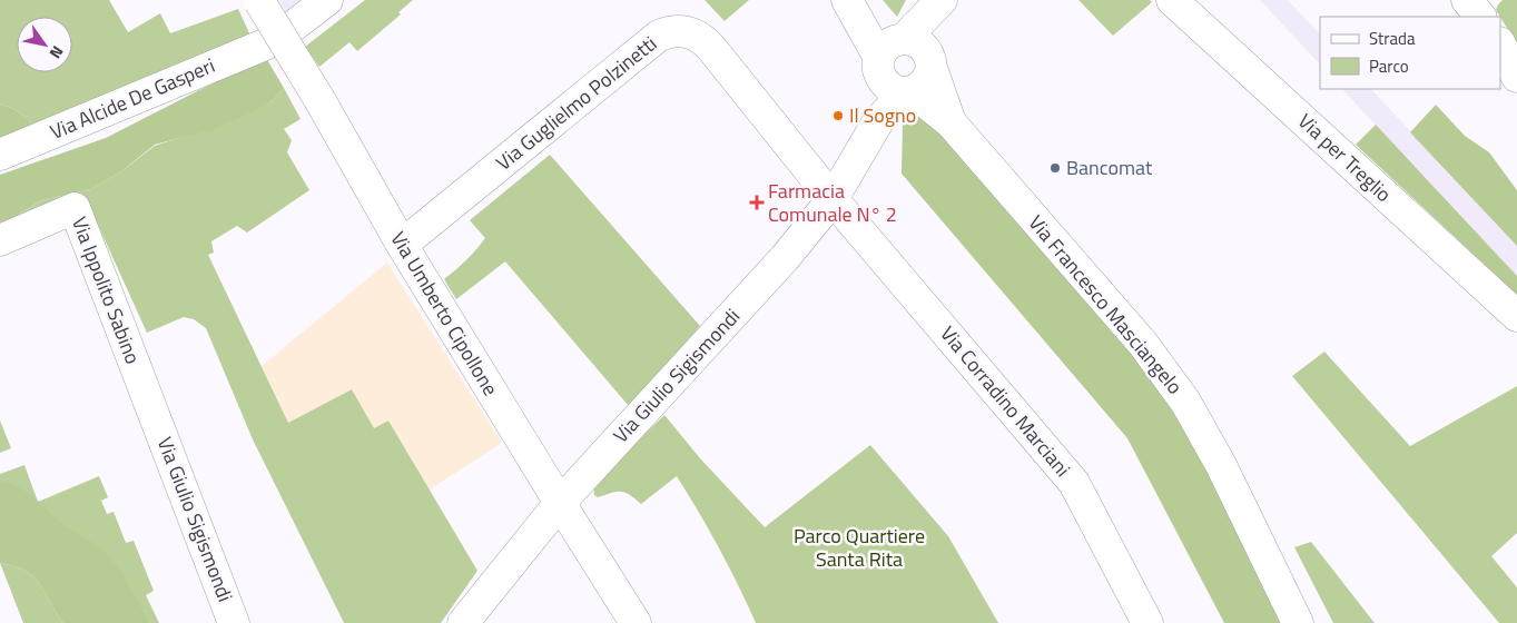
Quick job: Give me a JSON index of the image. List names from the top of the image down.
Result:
{
  "streets": {
    "street": [
      "Via Alcide De Gasperi",
      "Via Guglielmo Polzinetti",
      "Via per Treglio",
      "Via Ippolito Sabino",
      "Via Francesco Masciangelo",
      "Via Umberto Cipollone",
      "Via Giulio Sigismondi",
      "Via Corradino Marciani"
    ]
  },
  "crossings": [
    ["Via Guglielmo Polzinetti", "Via Umberto Cipollone"],
    ["Via Guglielmo Polzinetti", "Via Giulio Sigismondi"],
    ["Via Guglielmo Polzinetti", "Via Corradino Marciani"],
    ["Via Ippolito Sabino", "Via Giulio Sigismondi"],
    ["Via Francesco Masciangelo", "Via Giulio Sigismondi"],
    ["Via Umberto Cipollone", "Via Giulio Sigismondi"],
    ["Via Giulio Sigismondi", "Via Corradino Marciani"]
  ],
  "parks": ["Parco Quartiere Santa Rita"],
  "places": {
    "other": ["Il Sogno", "Bancomat"],
    "health": ["Farmacia Comunale N° 2"]
  },
  "legend": ["Strada", "Parco"],
  "north": "bottom right"
}
